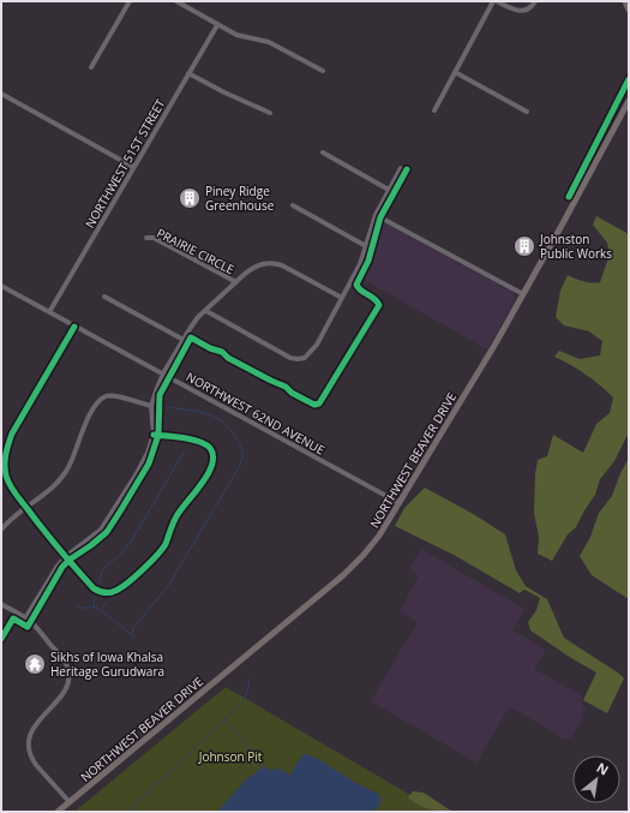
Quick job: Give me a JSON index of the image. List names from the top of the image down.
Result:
{
  "streets": {
    "main road": ["NORTHWEST BEAVER DRIVE"],
    "street": ["NORTHWEST 51ST STREET", "PRAIRIE CIRCLE", "NORTHWEST 62ND AVENUE"]
  },
  "crossings": [
    ["NORTHWEST 51ST STREET", "NORTHWEST 62ND AVENUE"],
    ["NORTHWEST 62ND AVENUE", "NORTHWEST BEAVER DRIVE"]
  ],
  "parks": ["Johnson Pit"],
  "places": {
    "building": ["Piney Ridge Greenhouse", "Johnston Public Works"],
    "temple": ["Sikhs of Iowa Khalsa Heritage Gurudwara"]
  },
  "north": "top right"
}
